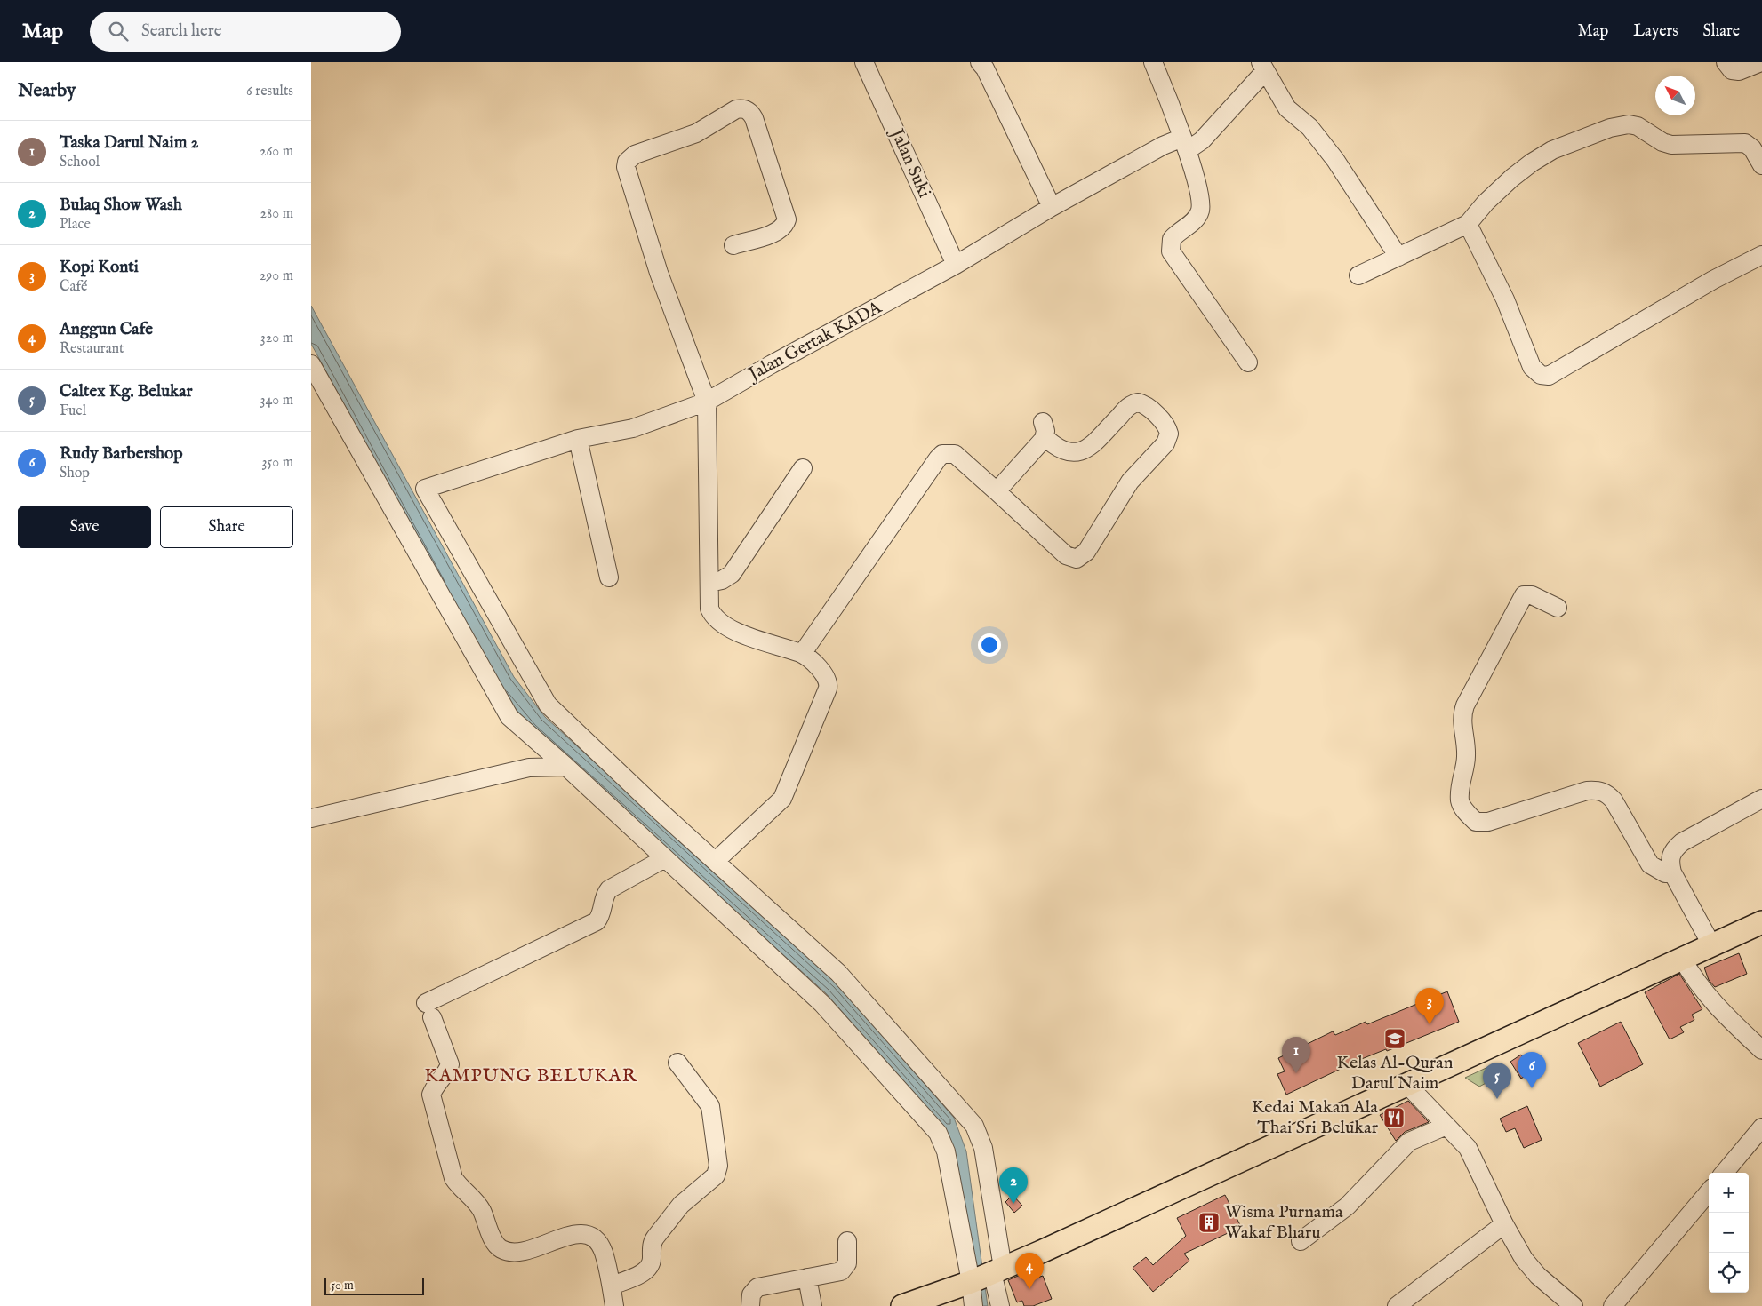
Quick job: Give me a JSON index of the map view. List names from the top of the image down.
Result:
{
  "streets": {
    "street": ["Jalan Suki", "Jalan Gertak KADA"]
  },
  "crossings": [
    ["Jalan Suki", "Jalan Gertak KADA"]
  ],
  "districts": ["KAMPUNG BELUKAR"],
  "places": {
    "school or university": ["Kelas Al-Quran Darul Naim"],
    "restaurant": ["Kedai Makan Ala Thai Sri Belukar"],
    "building": ["Wisma Purnama Wakaf Bharu"]
  },
  "scale_bar": "50 m",
  "north": "top left",
  "page": {
    "header": "Map",
    "search": "Search here",
    "nav": ["Map", "Layers", "Share"],
    "heading": ["Nearby", "6 results"],
    "list": [
      {
        "mark": "1",
        "name": "Taska Darul Naim 2",
        "note": "School",
        "value": "260 m"
      },
      {
        "mark": "2",
        "name": "Bulaq Show Wash",
        "note": "Place",
        "value": "280 m"
      },
      {
        "mark": "3",
        "name": "Kopi Konti",
        "note": "Café",
        "value": "290 m"
      },
      {
        "mark": "4",
        "name": "Anggun Cafe",
        "note": "Restaurant",
        "value": "320 m"
      },
      {
        "mark": "5",
        "name": "Caltex Kg. Belukar",
        "note": "Fuel",
        "value": "340 m"
      },
      {
        "mark": "6",
        "name": "Rudy Barbershop",
        "note": "Shop",
        "value": "350 m"
      }
    ],
    "buttons": ["Save", "Share"],
    "pins": [
      "3",
      "1",
      "6",
      "5",
      "2",
      "4"
    ],
    "map_buttons": ["+", "−"],
    "scale": "50 m"
  }
}
